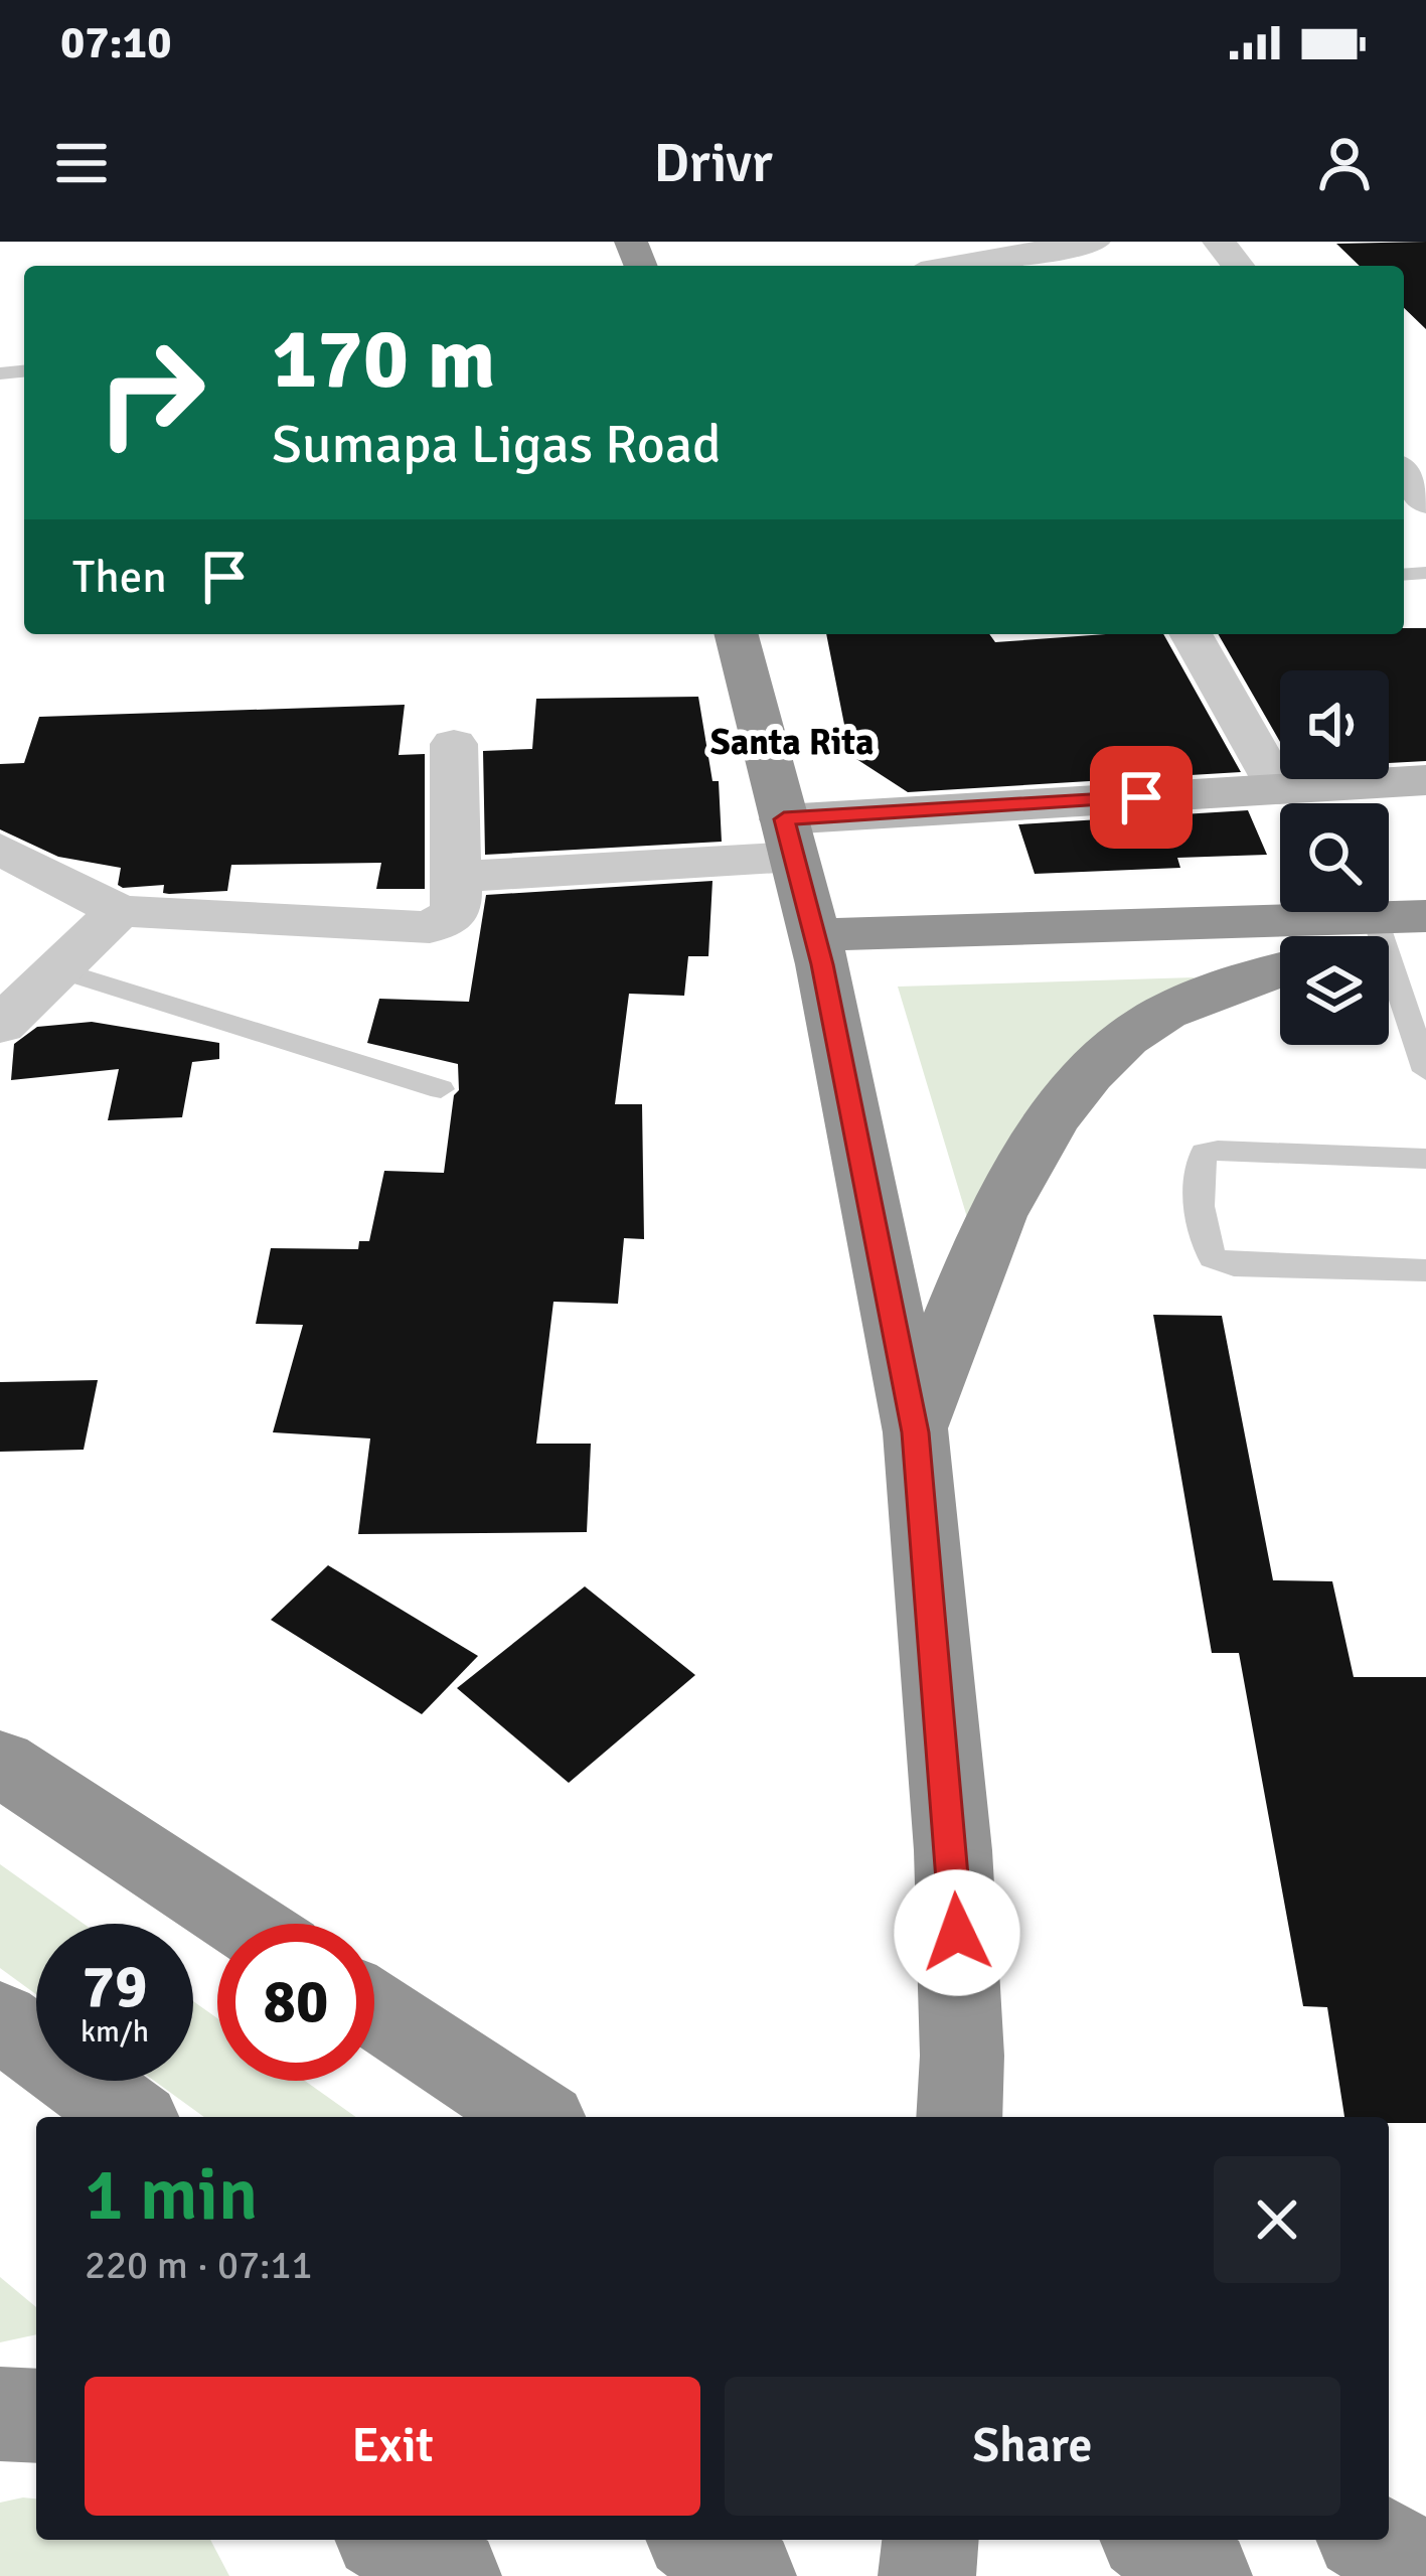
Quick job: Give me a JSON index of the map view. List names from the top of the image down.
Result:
{
  "districts": ["Santa Rita"],
  "page": {
    "status": "07:10",
    "header": "Drivr",
    "turn": ["170 m", "Sumapa Ligas Road"],
    "then": "Then",
    "speed": "79 km/h",
    "limit": "80",
    "heading": ["1 min", "220 m · 07:11"],
    "buttons": ["Exit", "Share"]
  }
}
